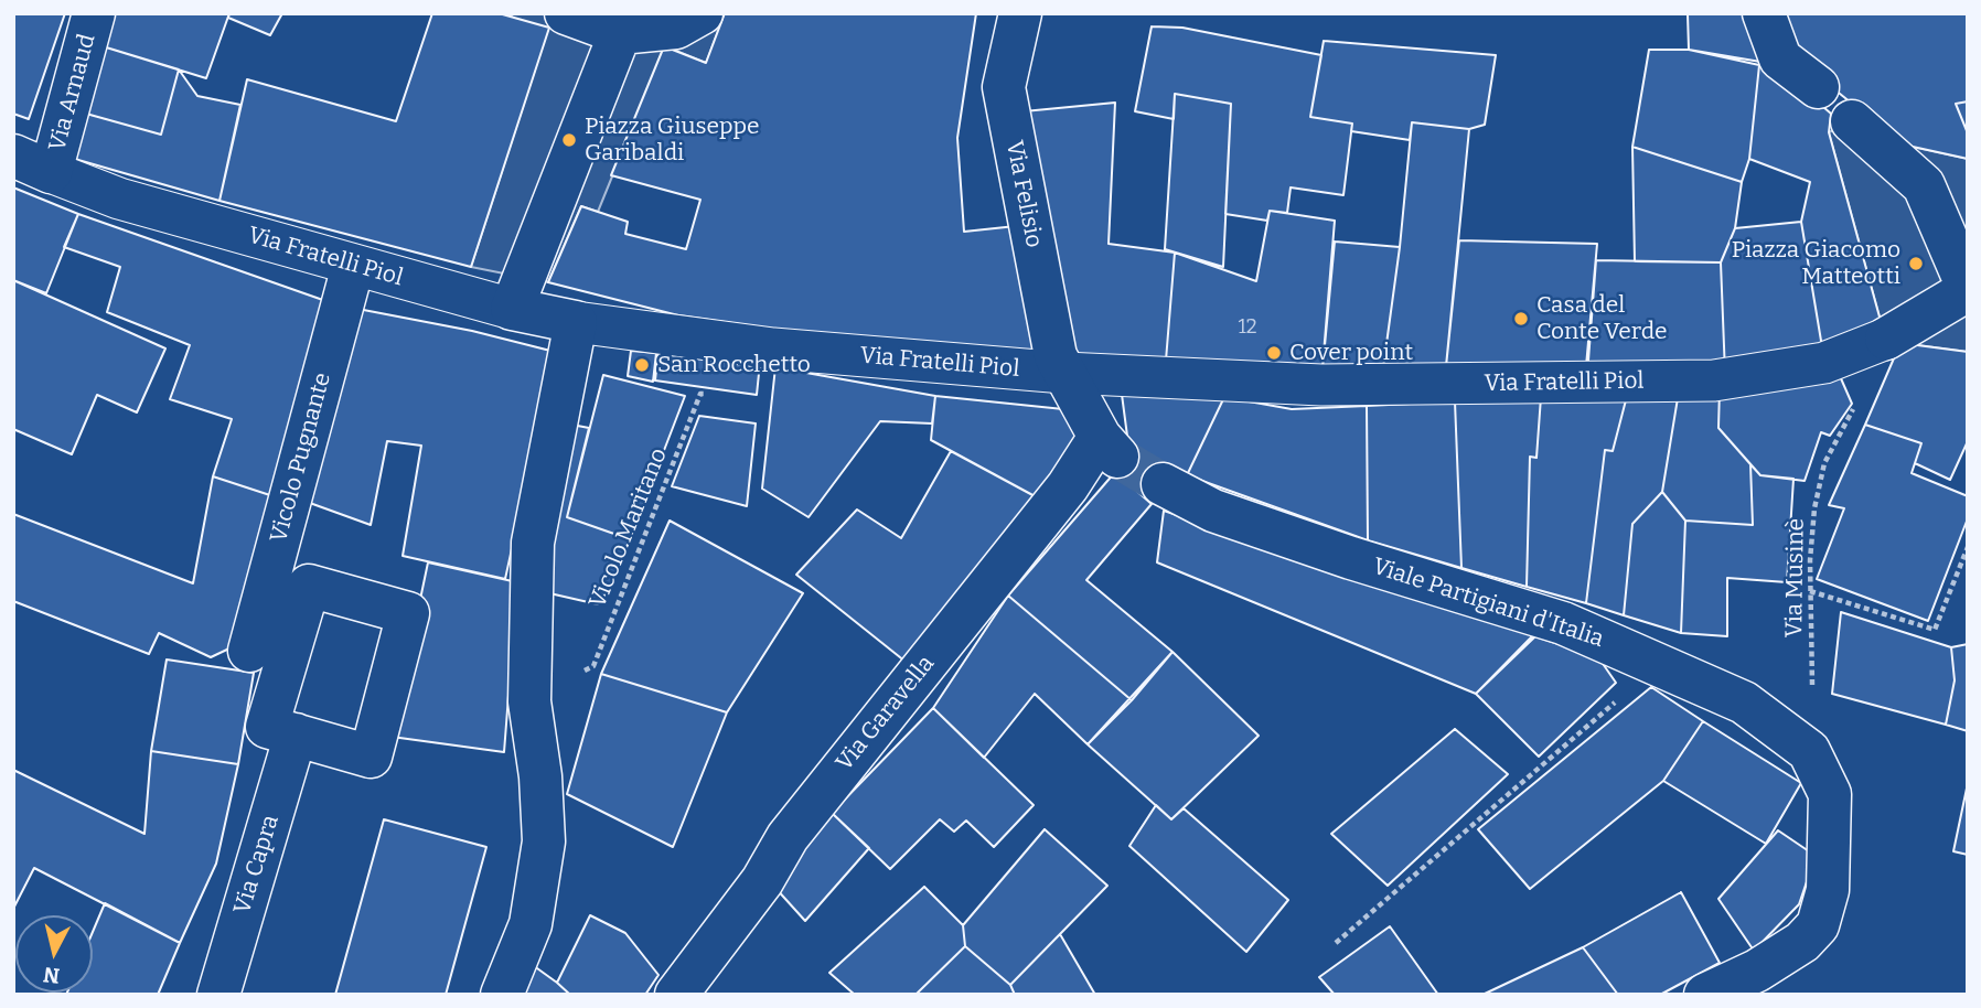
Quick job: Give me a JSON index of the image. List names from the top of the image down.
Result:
{
  "streets": {
    "street": [
      "Via Arnaud",
      "Via Felisio",
      "Via Fratelli Piol",
      "Vicolo Pugnante",
      "Viale Partigiani d'Italia",
      "Via Garavella",
      "Via Capra"
    ],
    "path": ["Vicolo Maritano", "Via Musinè"]
  },
  "crossings": [
    ["Via Arnaud", "Via Fratelli Piol"],
    ["Via Felisio", "Via Fratelli Piol"],
    ["Via Felisio", "Via Garavella"],
    ["Via Fratelli Piol", "Vicolo Pugnante"],
    ["Via Fratelli Piol", "Via Garavella"]
  ],
  "places": [
    "Piazza Giuseppe Garibaldi",
    "Piazza Giacomo Matteotti",
    "Casa del Conte Verde",
    "Cover point",
    "San Rocchetto"
  ],
  "house_numbers": ["12"],
  "north": "bottom"
}
